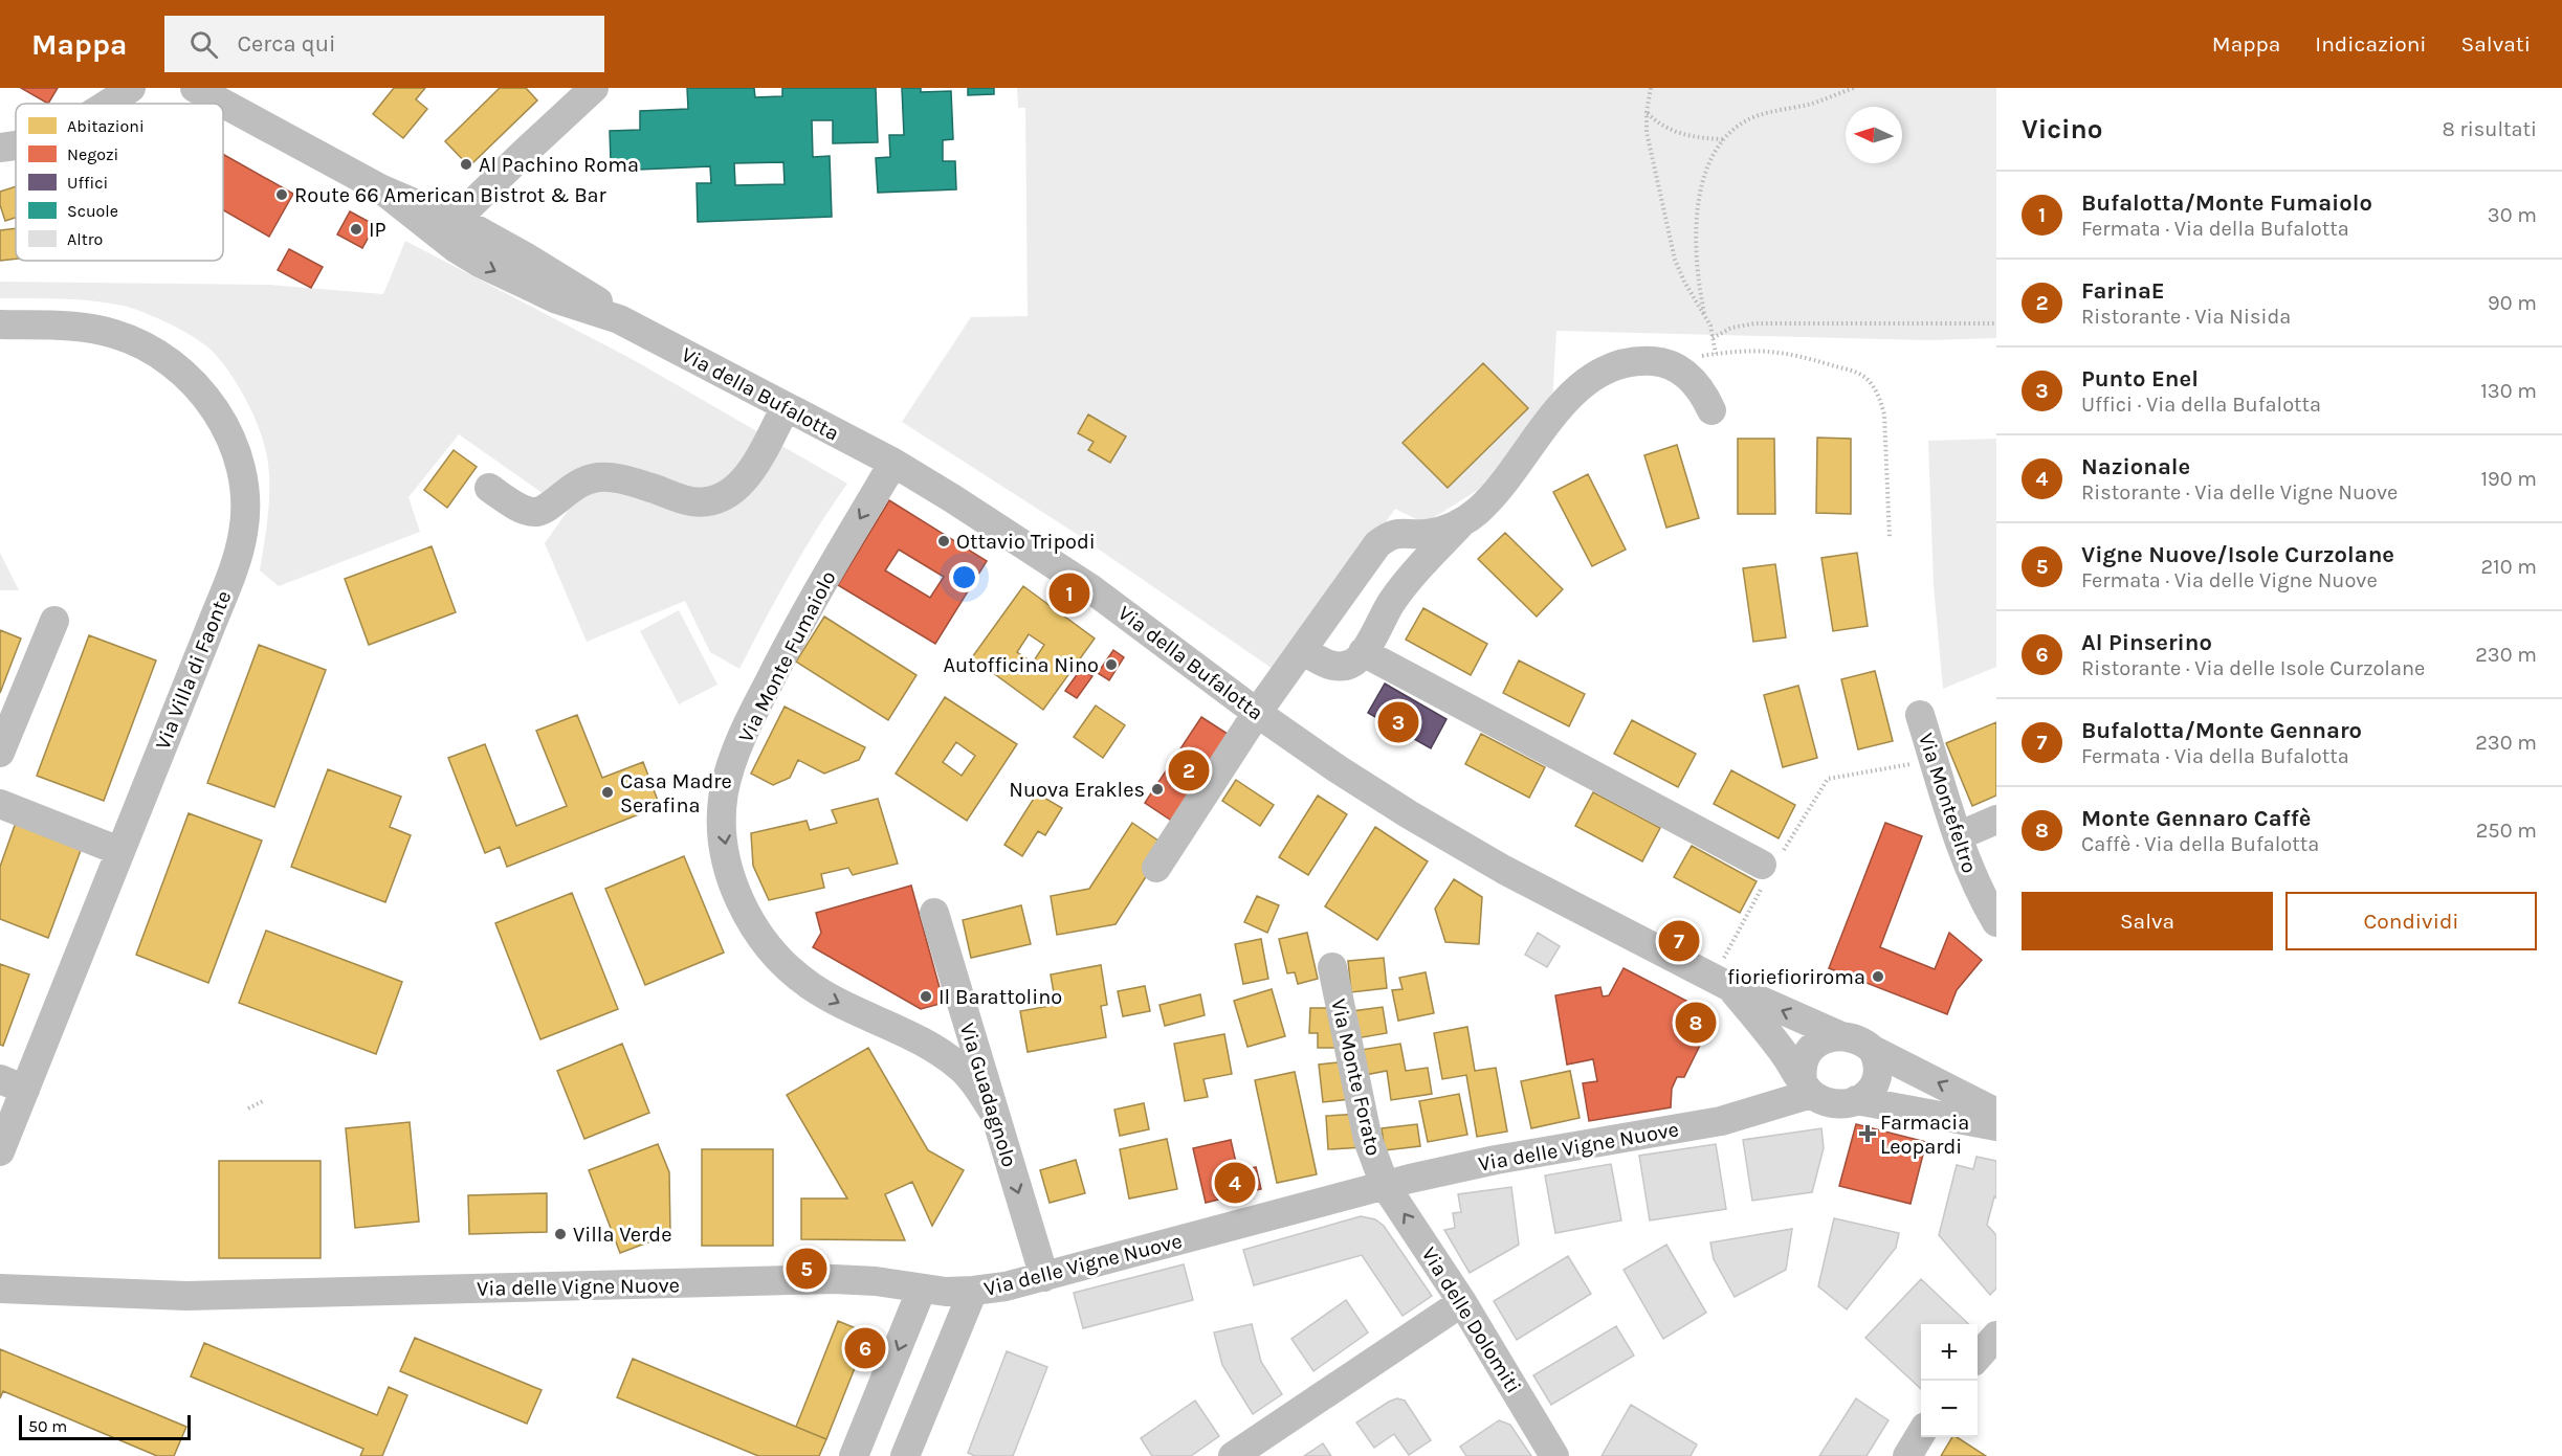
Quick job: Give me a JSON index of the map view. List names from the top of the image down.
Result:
{
  "streets": {
    "street": [
      "Via della Bufalotta",
      "Via Monte Fumaiolo",
      "Via Villa di Faonte",
      "Via Montefeltro",
      "Via Monte Forato",
      "Via Guadagnolo",
      "Via delle Vigne Nuove",
      "Via delle Dolomiti"
    ]
  },
  "crossings": [
    ["Via della Bufalotta", "Via Monte Fumaiolo"],
    ["Via della Bufalotta", "Via delle Vigne Nuove"],
    ["Via Monte Fumaiolo", "Via Guadagnolo"],
    ["Via Monte Forato", "Via delle Vigne Nuove"],
    ["Via Monte Forato", "Via delle Dolomiti"],
    ["Via Guadagnolo", "Via delle Vigne Nuove"],
    ["Via delle Vigne Nuove", "Via delle Dolomiti"]
  ],
  "one_way": ["Via Guadagnolo", "Via delle Dolomiti"],
  "places": {
    "other": [
      "Al Pachino Roma",
      "Route 66 American Bistrot & Bar",
      "IP",
      "Ottavio Tripodi",
      "Autofficina Nino",
      "Nuova Erakles",
      "Casa Madre Serafina",
      "fioriefioriroma",
      "Il Barattolino",
      "Villa Verde"
    ],
    "health": ["Farmacia Leopardi"]
  },
  "legend": [
    "Abitazioni",
    "Negozi",
    "Uffici",
    "Scuole",
    "Altro"
  ],
  "scale_bar": "50 m",
  "north": "left",
  "page": {
    "header": "Mappa",
    "search": "Cerca qui",
    "nav": ["Mappa", "Indicazioni", "Salvati"],
    "heading": ["Vicino", "8 risultati"],
    "list": [
      {
        "mark": "1",
        "name": "Bufalotta/Monte Fumaiolo",
        "note": "Fermata · Via della Bufalotta",
        "value": "30 m"
      },
      {
        "mark": "2",
        "name": "FarinaE",
        "note": "Ristorante · Via Nisida",
        "value": "90 m"
      },
      {
        "mark": "3",
        "name": "Punto Enel",
        "note": "Uffici · Via della Bufalotta",
        "value": "130 m"
      },
      {
        "mark": "4",
        "name": "Nazionale",
        "note": "Ristorante · Via delle Vigne Nuove",
        "value": "190 m"
      },
      {
        "mark": "5",
        "name": "Vigne Nuove/Isole Curzolane",
        "note": "Fermata · Via delle Vigne Nuove",
        "value": "210 m"
      },
      {
        "mark": "6",
        "name": "Al Pinserino",
        "note": "Ristorante · Via delle Isole Curzolane",
        "value": "230 m"
      },
      {
        "mark": "7",
        "name": "Bufalotta/Monte Gennaro",
        "note": "Fermata · Via della Bufalotta",
        "value": "230 m"
      },
      {
        "mark": "8",
        "name": "Monte Gennaro Caffè",
        "note": "Caffè · Via della Bufalotta",
        "value": "250 m"
      }
    ],
    "pins": [
      "1",
      "3",
      "2",
      "7",
      "8",
      "4",
      "5",
      "6"
    ],
    "buttons": ["Salva", "Condividi"],
    "map_buttons": ["+", "−"],
    "scale": "50 m"
  }
}
